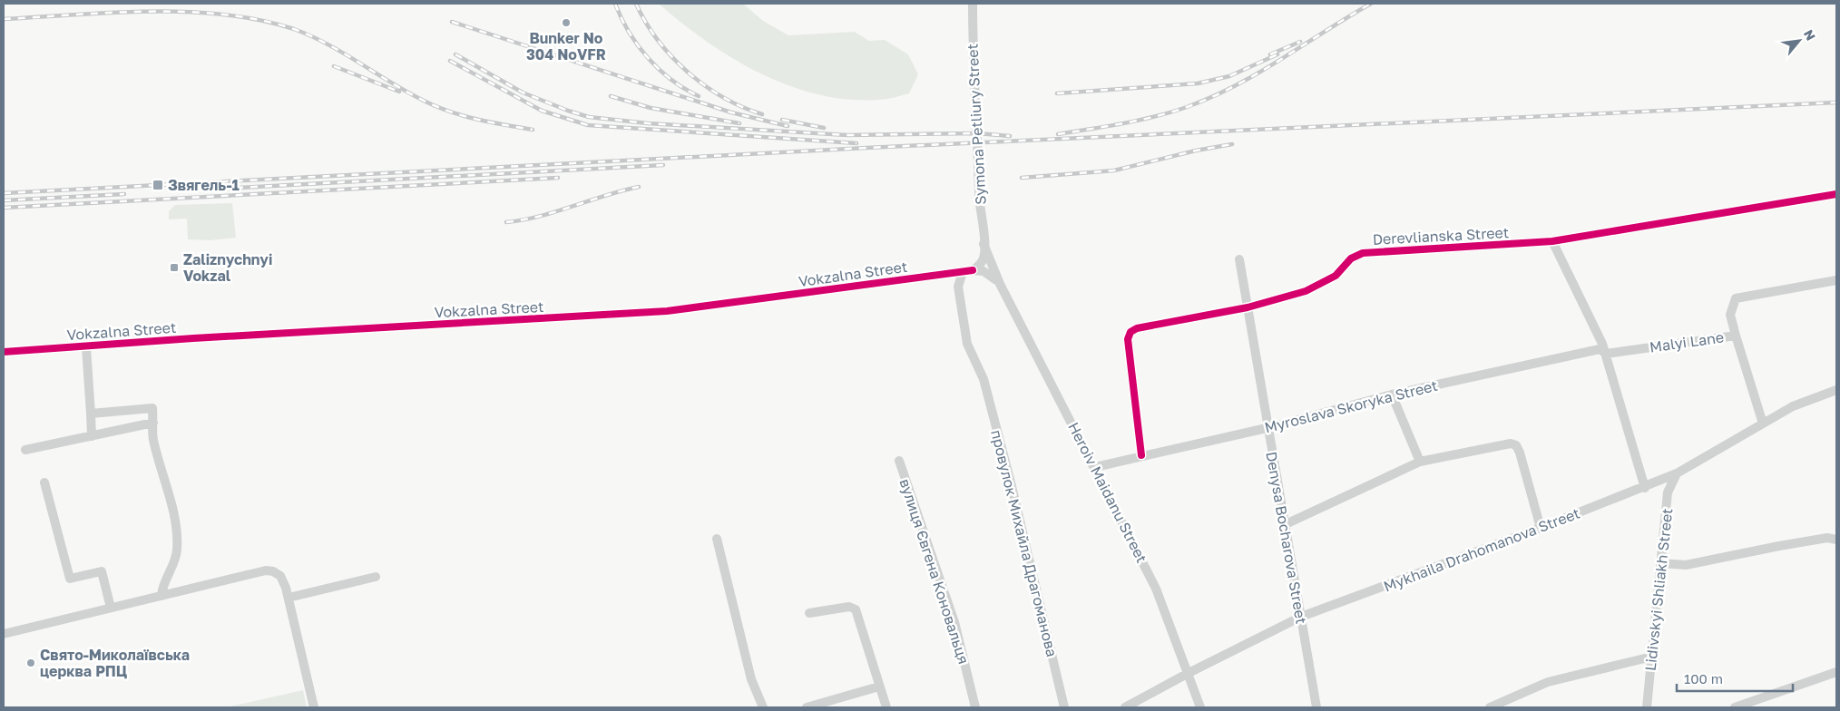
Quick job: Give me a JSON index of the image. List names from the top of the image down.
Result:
{
  "streets": {
    "street": [
      "Symona Petliury Street",
      "Derevlianska Street",
      "Vokzalna Street",
      "Malyi Lane",
      "Myroslava Skoryka Street",
      "Heroiv Maidanu Street",
      "Denysa Bocharova Street",
      "провулок Михайла Драгоманова",
      "Mykhaila Drahomanova Street",
      "вулиця Євгена Коновальця",
      "Lidivskyi Shliakh Street"
    ]
  },
  "crossings": [
    ["Symona Petliury Street", "Heroiv Maidanu Street"],
    ["Derevlianska Street", "Myroslava Skoryka Street"],
    ["Derevlianska Street", "Denysa Bocharova Street"],
    ["Vokzalna Street", "провулок Михайла Драгоманова"],
    ["Malyi Lane", "Myroslava Skoryka Street"],
    ["Myroslava Skoryka Street", "Heroiv Maidanu Street"],
    ["Myroslava Skoryka Street", "Denysa Bocharova Street"],
    ["Heroiv Maidanu Street", "Mykhaila Drahomanova Street"],
    ["Denysa Bocharova Street", "Mykhaila Drahomanova Street"],
    ["Mykhaila Drahomanova Street", "Lidivskyi Shliakh Street"]
  ],
  "places": {
    "other": ["Bunker No 304 NoVFR", "Свято-Миколаївська церква РПЦ"],
    "transit": ["Звягель-1", "Zaliznychnyi Vokzal"]
  },
  "scale_bar": "100 m",
  "north": "top right"
}
